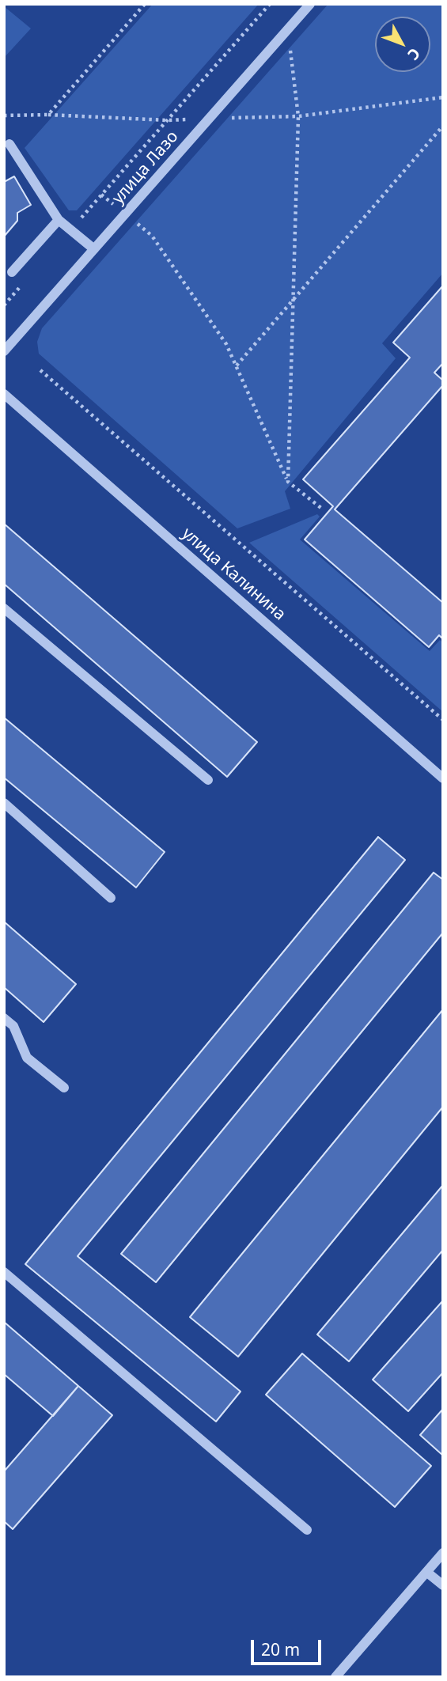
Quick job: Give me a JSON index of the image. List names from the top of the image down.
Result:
{
  "streets": {
    "street": ["улица Лазо", "улица Калинина"]
  },
  "scale_bar": "20 m",
  "north": "bottom right"
}
